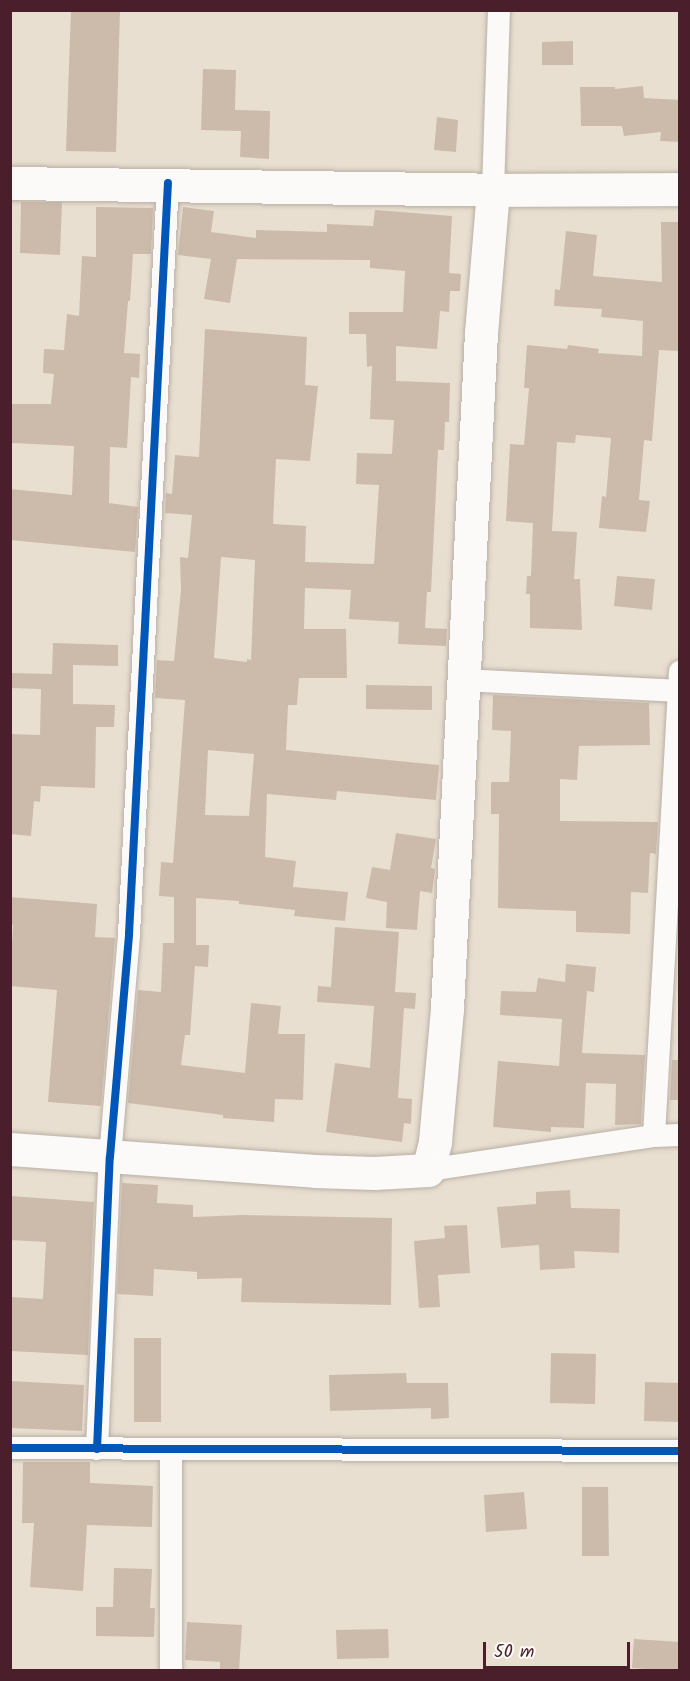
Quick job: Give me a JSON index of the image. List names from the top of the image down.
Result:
{
  "scale_bar": "50 m"
}
